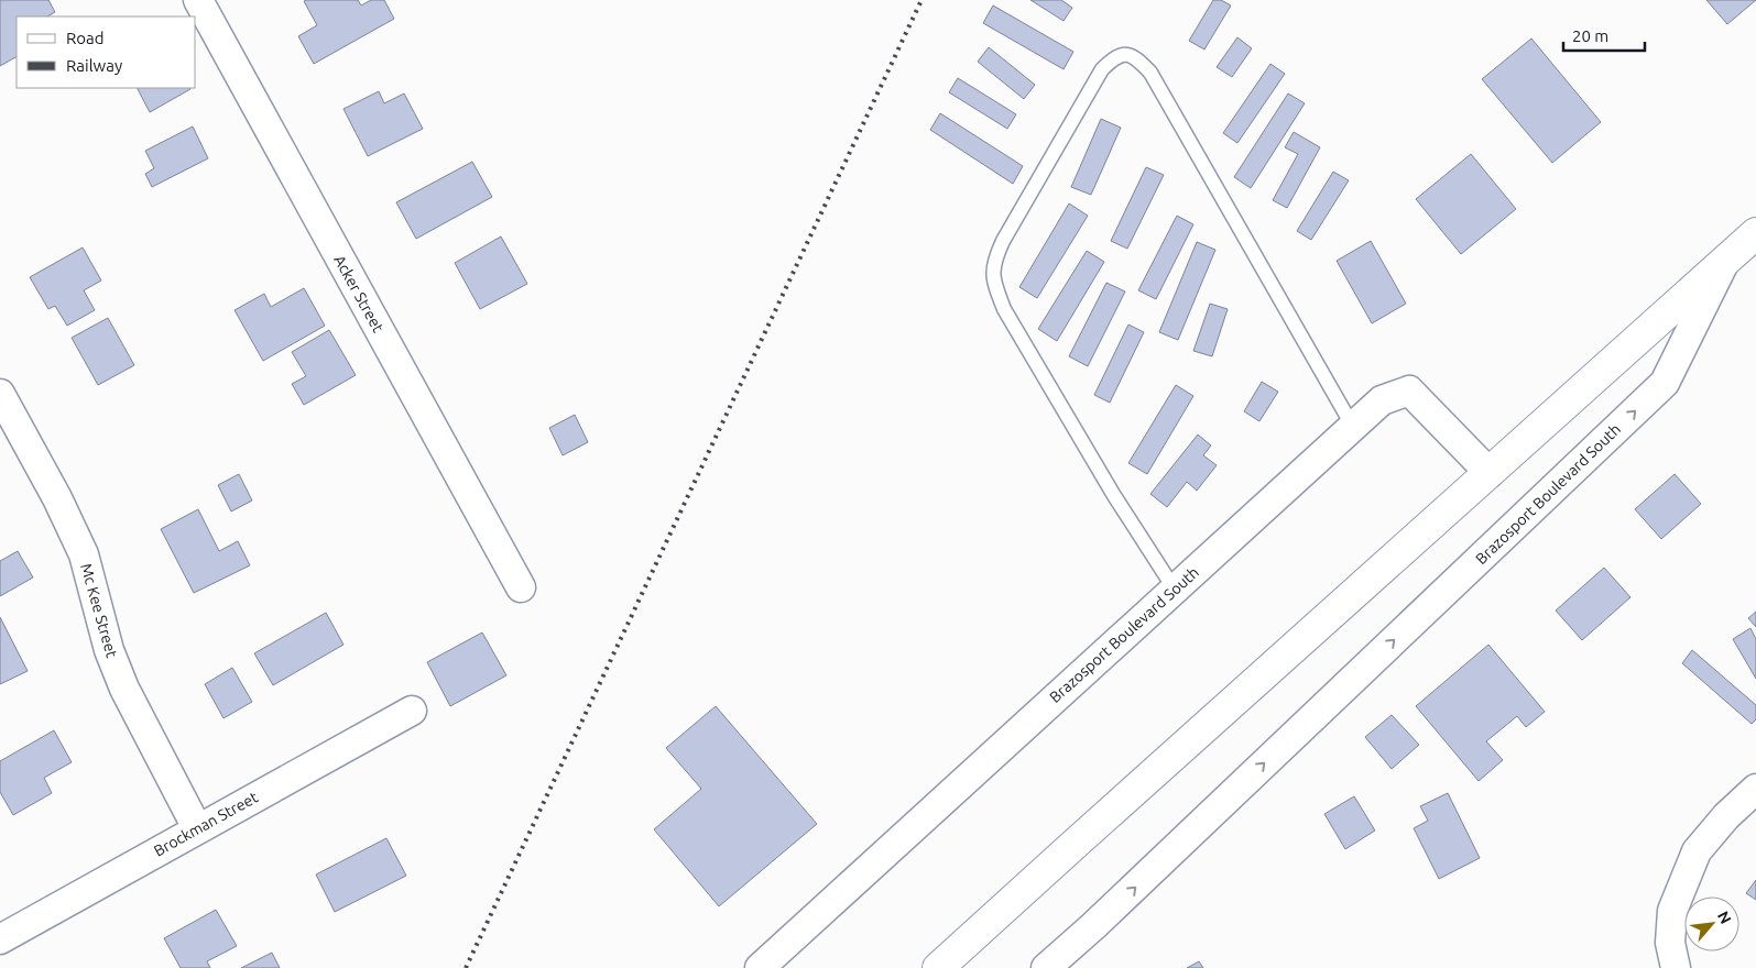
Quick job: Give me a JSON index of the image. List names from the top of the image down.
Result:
{
  "streets": {
    "main road": ["Brazosport Boulevard South"],
    "street": ["Acker Street", "Mc Kee Street", "Brockman Street"]
  },
  "crossings": [
    ["Mc Kee Street", "Brockman Street"]
  ],
  "legend": ["Road", "Railway"],
  "scale_bar": "20 m",
  "north": "top right"
}
